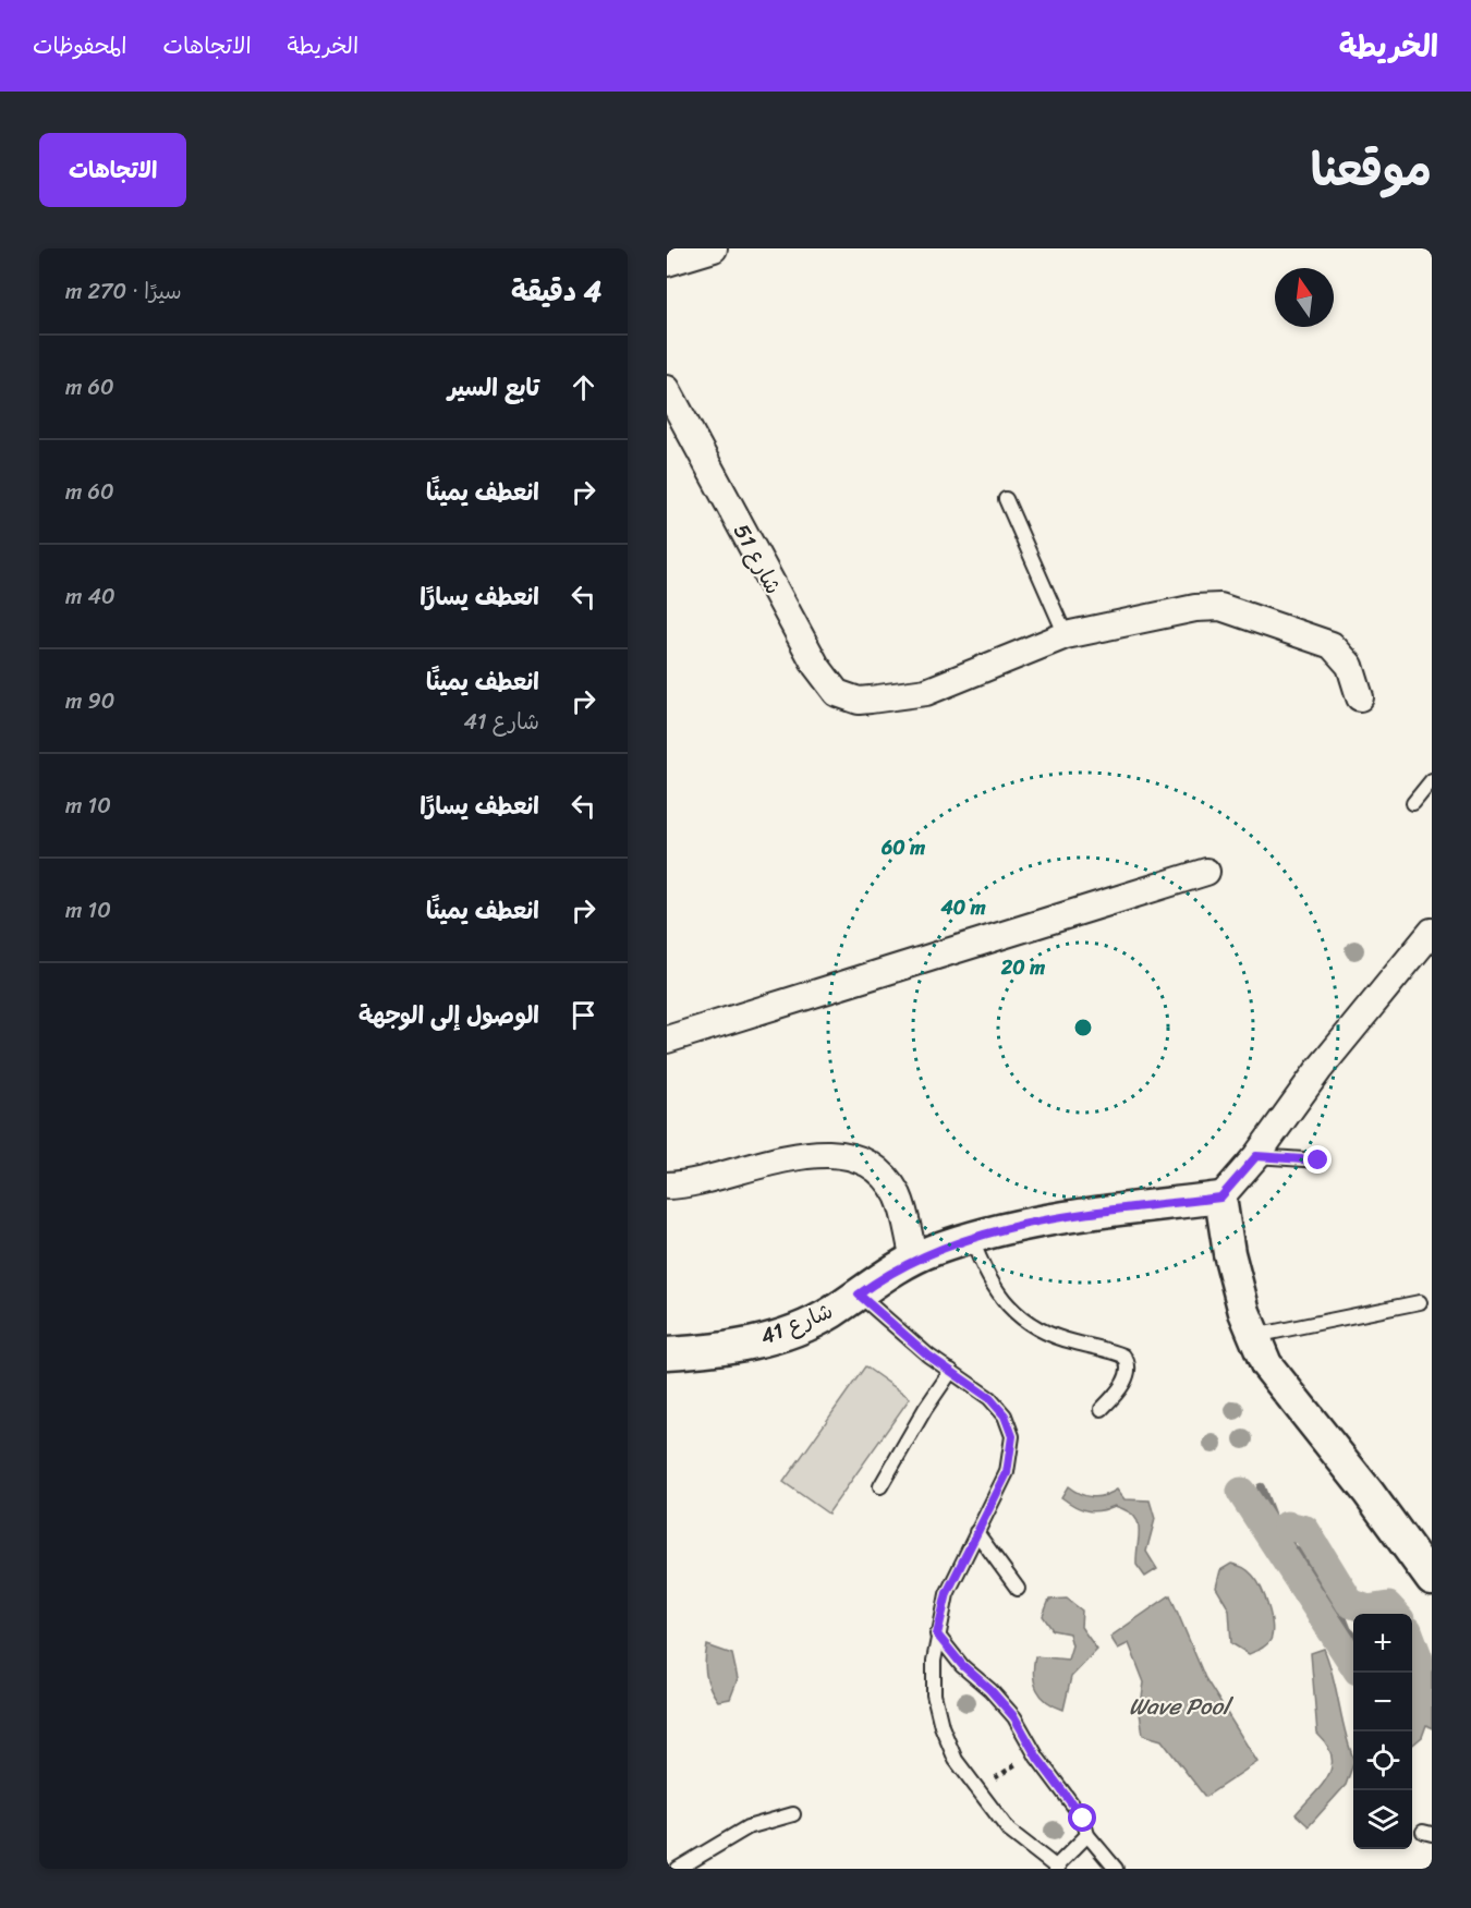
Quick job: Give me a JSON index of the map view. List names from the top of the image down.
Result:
{
  "streets": {
    "street": ["شارع 51", "شارع 41"]
  },
  "water": ["Wave Pool"],
  "north": "top",
  "page": {
    "header": "الخريطة",
    "nav": ["الخريطة", "الاتجاهات", "المحفوظات"],
    "title": "موقعنا",
    "buttons": "الاتجاهات",
    "heading": ["4 دقيقة", "سيرًا · 270 m"],
    "list": [
      ["تابع السير", "60 m"],
      ["انعطف يمينًا", "60 m"],
      ["انعطف يسارًا", "40 m"],
      ["انعطف يمينًا", "شارع 41", "90 m"],
      ["انعطف يسارًا", "10 m"],
      ["انعطف يمينًا", "10 m"],
      "الوصول إلى الوجهة"
    ],
    "map_buttons": ["+", "−"]
  },
  "rings": ["60 m", "40 m", "20 m"]
}
